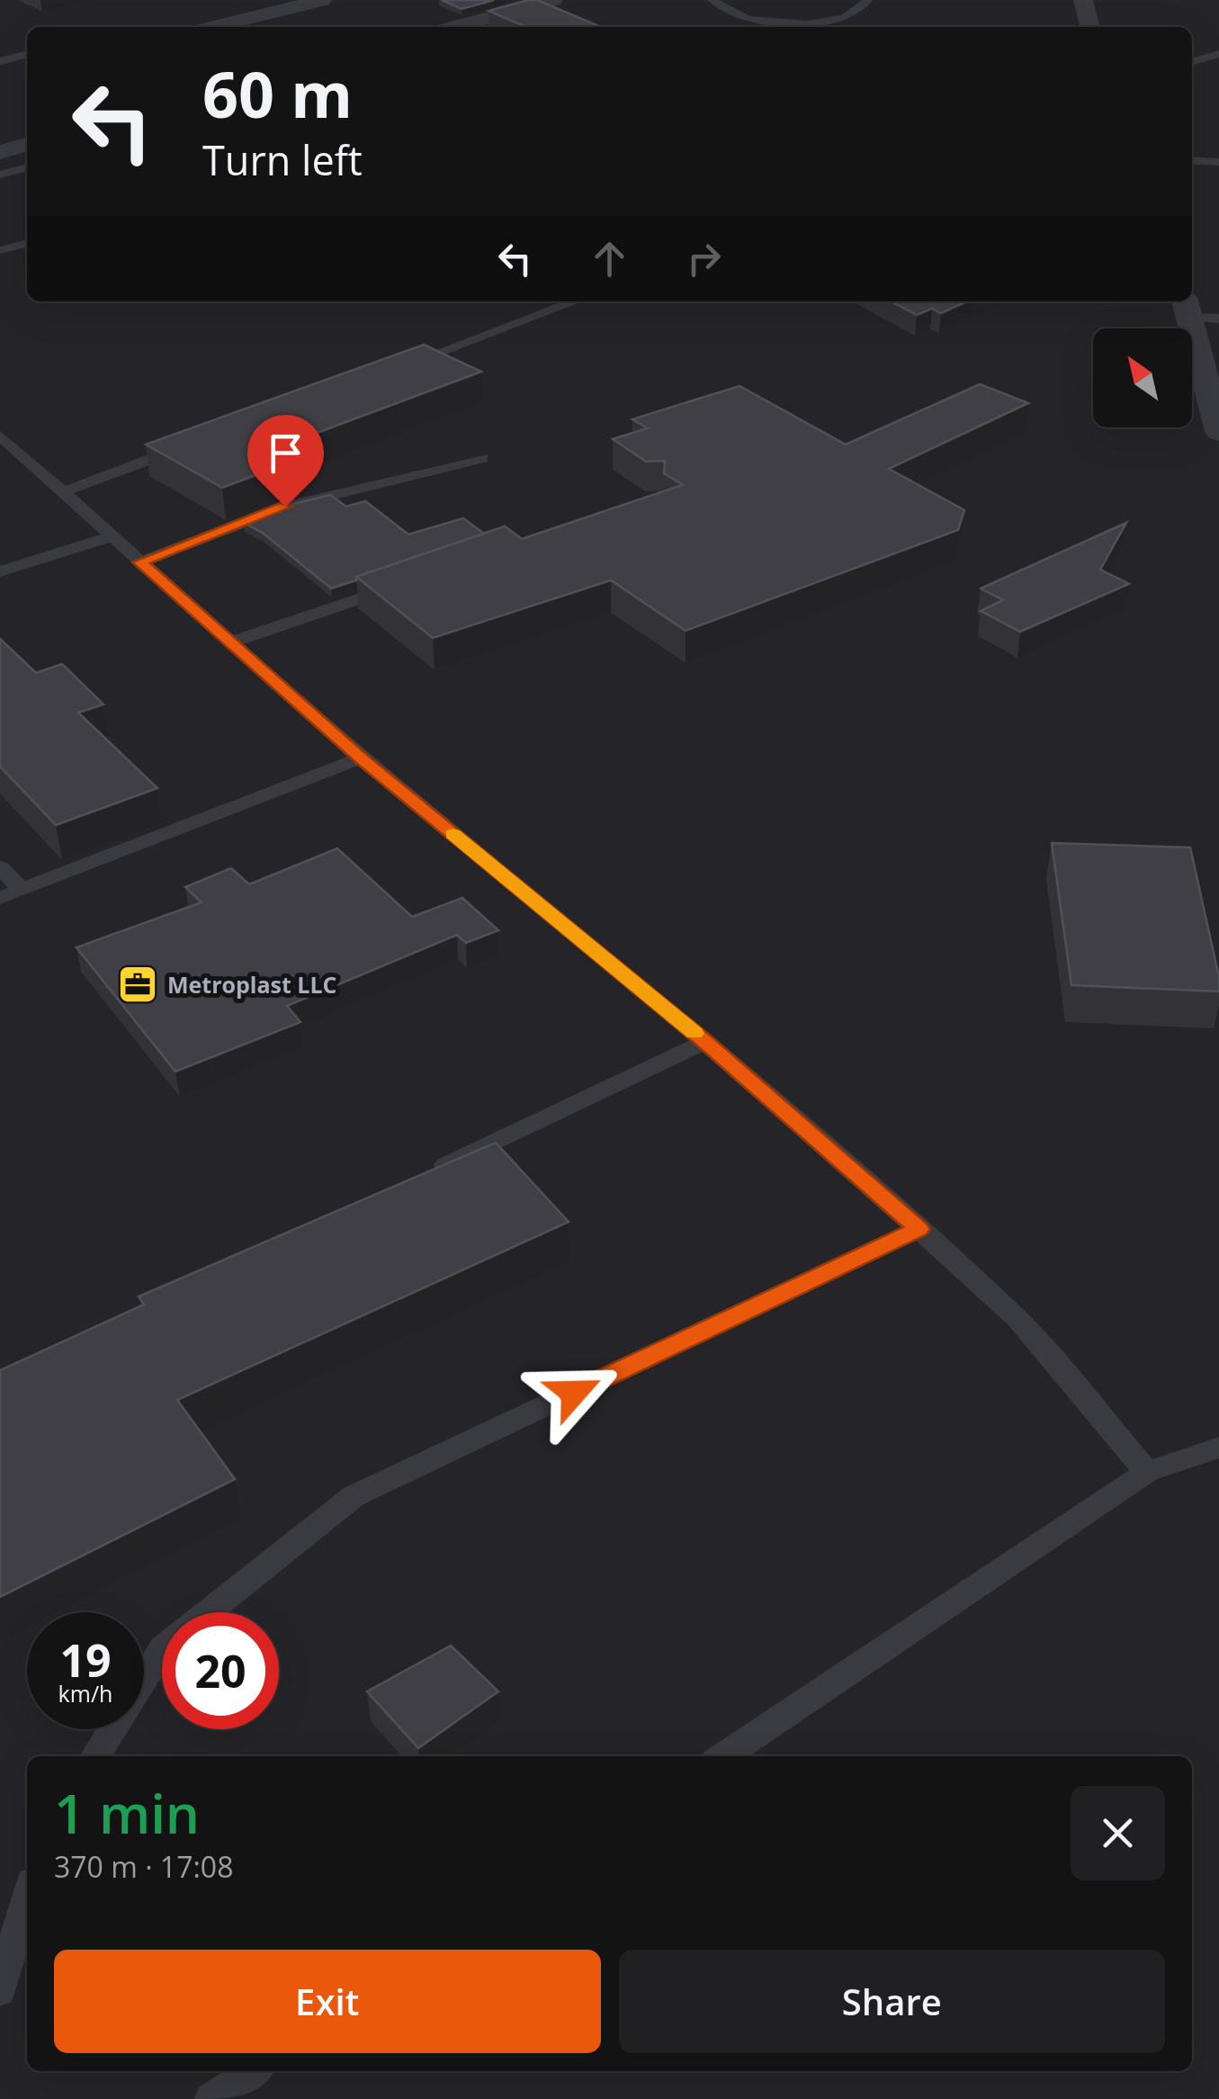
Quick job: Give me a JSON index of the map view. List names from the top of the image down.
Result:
{
  "places": {
    "office": ["Metroplast LLC"]
  },
  "north": "top left",
  "page": {
    "turn": ["60 m", "Turn left"],
    "speed": "19 km/h",
    "limit": "20",
    "heading": ["1 min", "370 m · 17:08"],
    "buttons": ["Exit", "Share"]
  }
}
